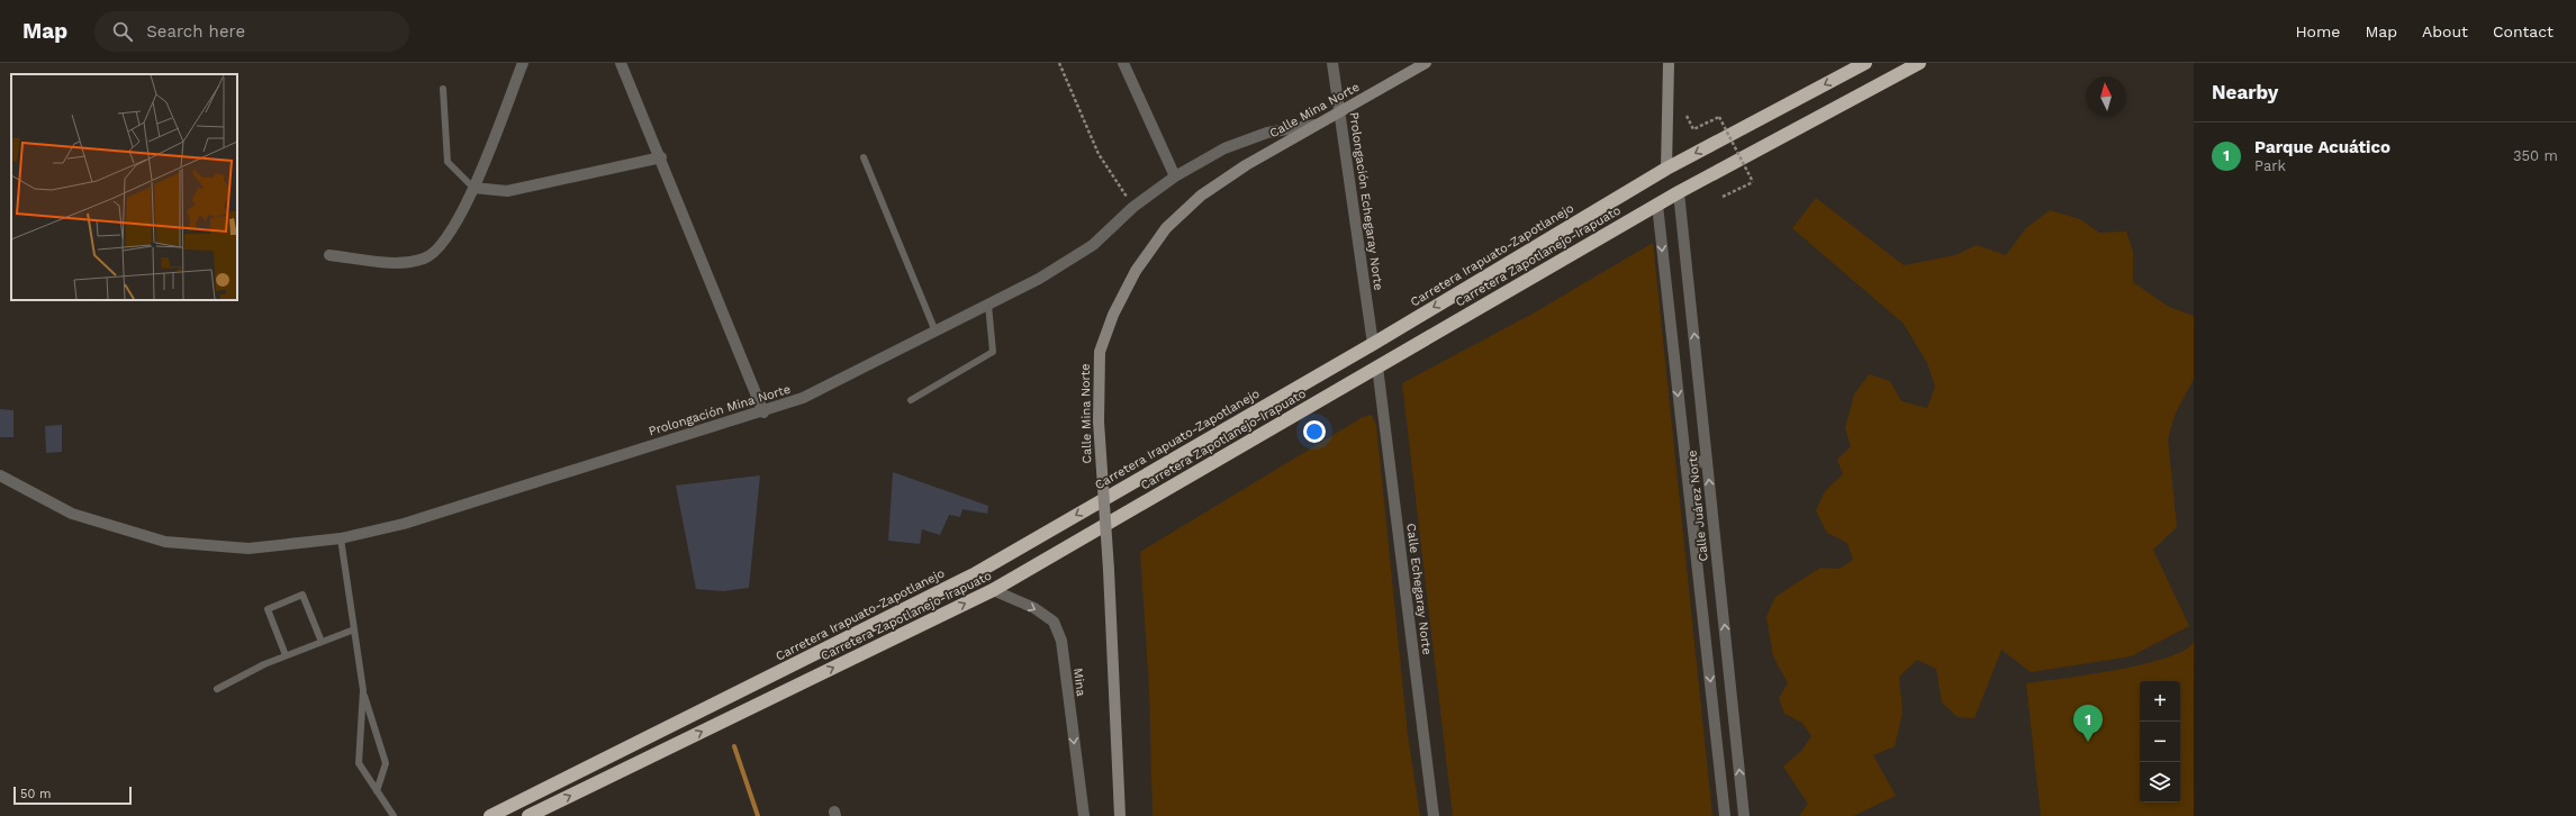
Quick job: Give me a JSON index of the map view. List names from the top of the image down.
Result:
{
  "streets": {
    "highway": ["Carretera Irapuato-Zapotlanejo", "Carretera Zapotlanejo-Irapuato"],
    "street": [
      "Calle Mina Norte",
      "Prolongación Echegaray Norte",
      "Prolongación Mina Norte",
      "Calle Juárez Norte",
      "Calle Echegaray Norte",
      "Mina"
    ]
  },
  "crossings": [
    ["Calle Mina Norte", "Prolongación Echegaray Norte"],
    ["Calle Mina Norte", "Prolongación Mina Norte"],
    ["Prolongación Echegaray Norte", "Carretera Irapuato-Zapotlanejo"],
    ["Carretera Zapotlanejo-Irapuato", "Calle Juárez Norte"],
    ["Carretera Zapotlanejo-Irapuato", "Calle Echegaray Norte"],
    ["Carretera Zapotlanejo-Irapuato", "Mina"]
  ],
  "one_way": ["Carretera Irapuato-Zapotlanejo", "Mina"],
  "scale_bar": "50 m",
  "north": "top",
  "page": {
    "header": "Map",
    "search": "Search here",
    "nav": [
      "Home",
      "Map",
      "About",
      "Contact"
    ],
    "heading": "Nearby",
    "list": [
      {
        "mark": "1",
        "name": "Parque Acuático",
        "note": "Park",
        "value": "350 m"
      }
    ],
    "map_buttons": ["+", "−"],
    "pins": "1",
    "scale": "50 m"
  }
}
